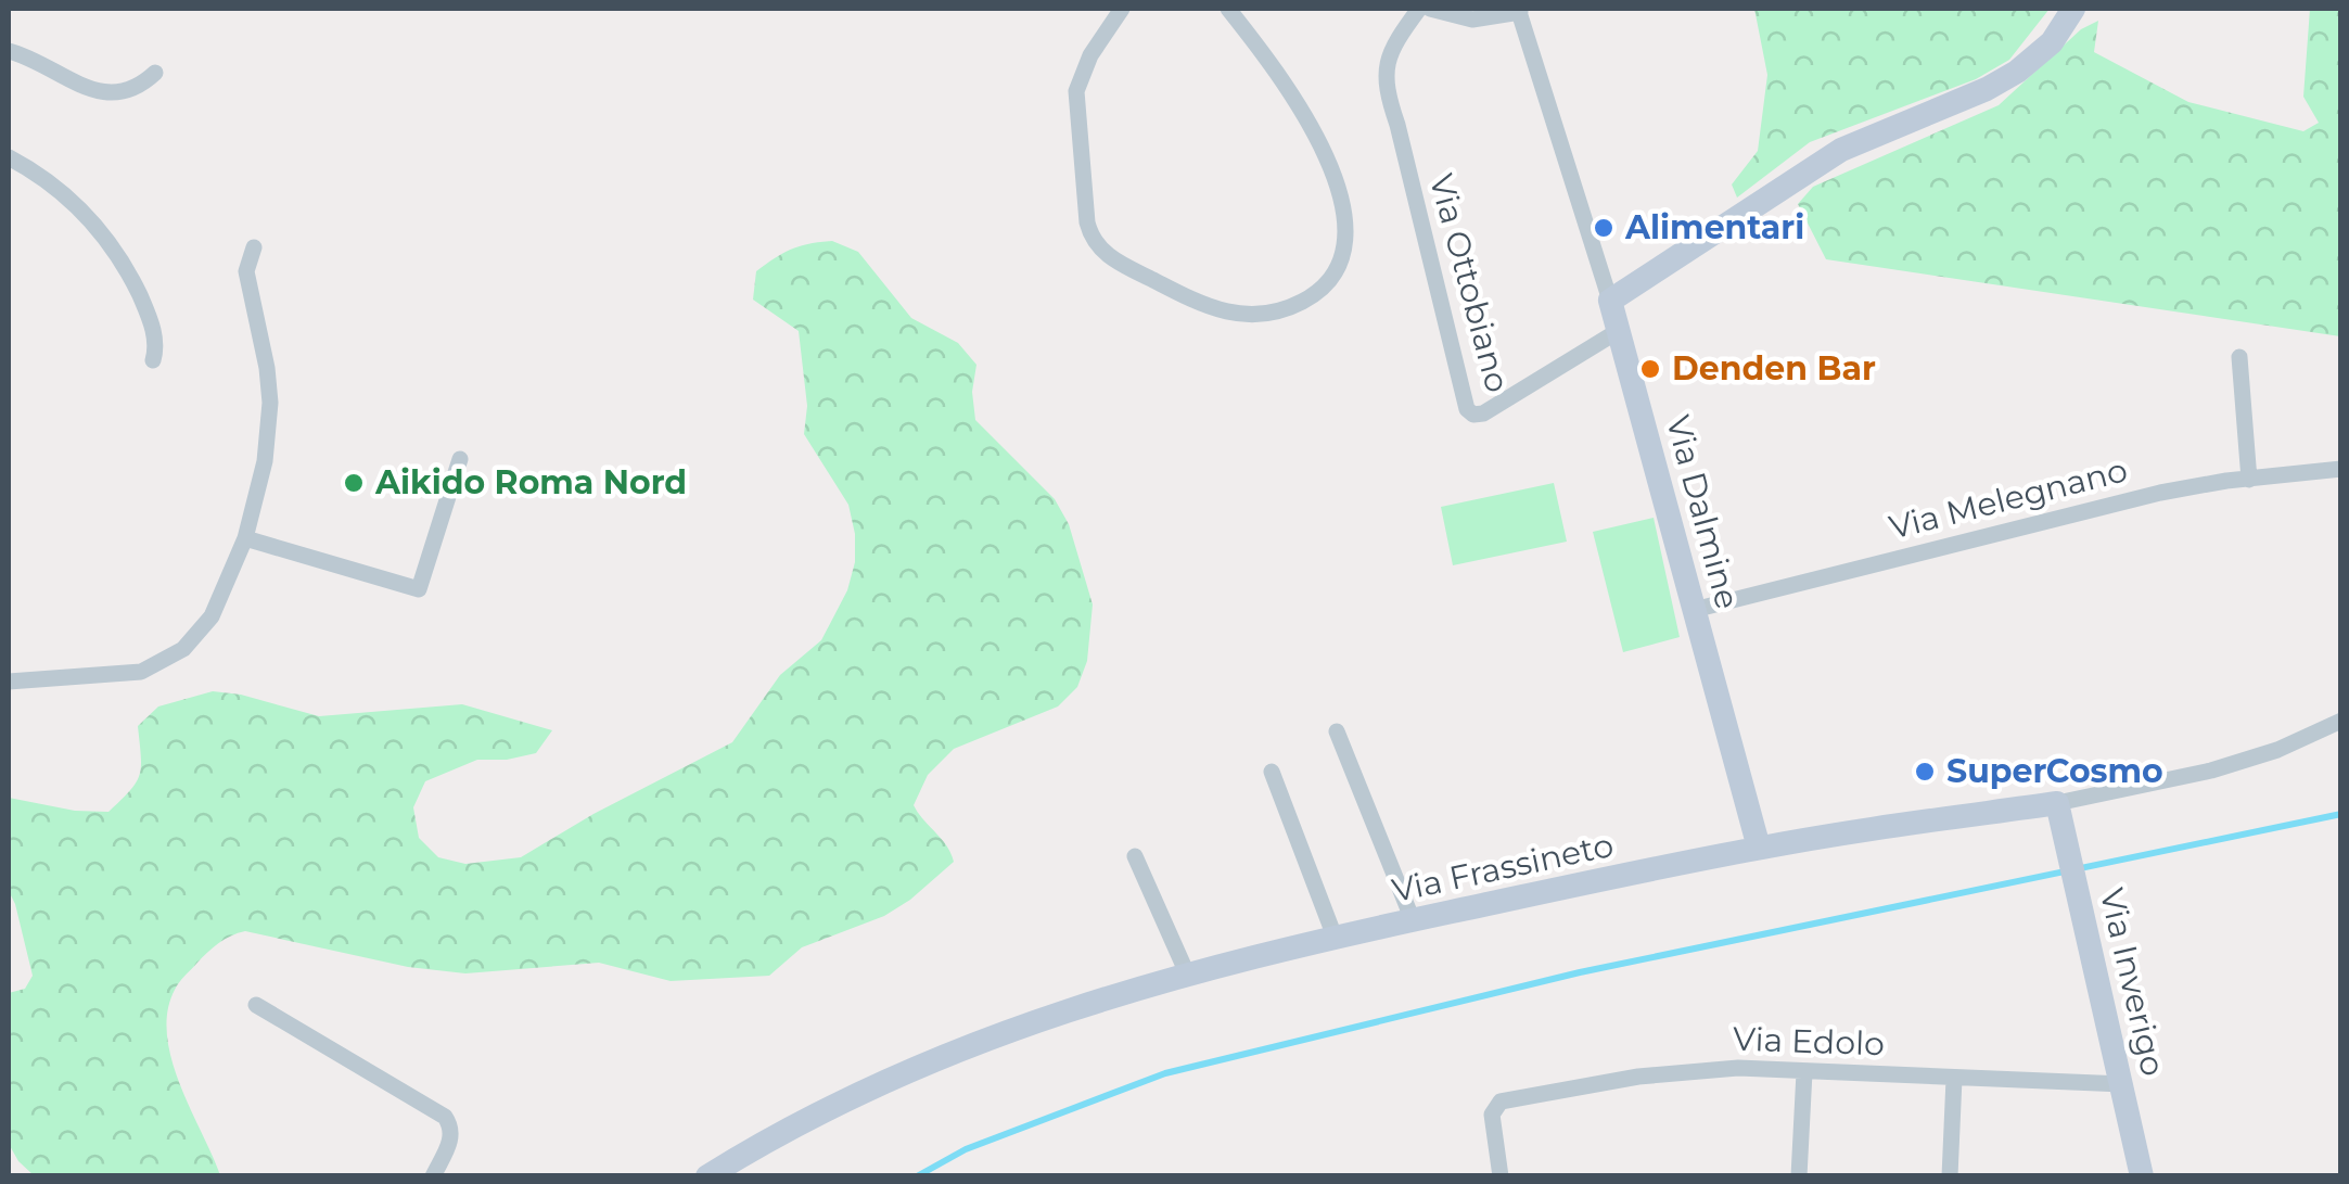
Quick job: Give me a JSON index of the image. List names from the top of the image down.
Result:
{
  "streets": {
    "street": [
      "Via Ottobiano",
      "Via Melegnano",
      "Via Dalmine",
      "Via Frassineto",
      "Via Inverigo",
      "Via Edolo"
    ]
  },
  "crossings": [
    ["Via Ottobiano", "Via Dalmine"],
    ["Via Melegnano", "Via Dalmine"],
    ["Via Dalmine", "Via Frassineto"],
    ["Via Frassineto", "Via Inverigo"],
    ["Via Inverigo", "Via Edolo"]
  ],
  "places": [
    "Alimentari",
    "Denden Bar",
    "Aikido Roma Nord",
    "SuperCosmo"
  ]
}
